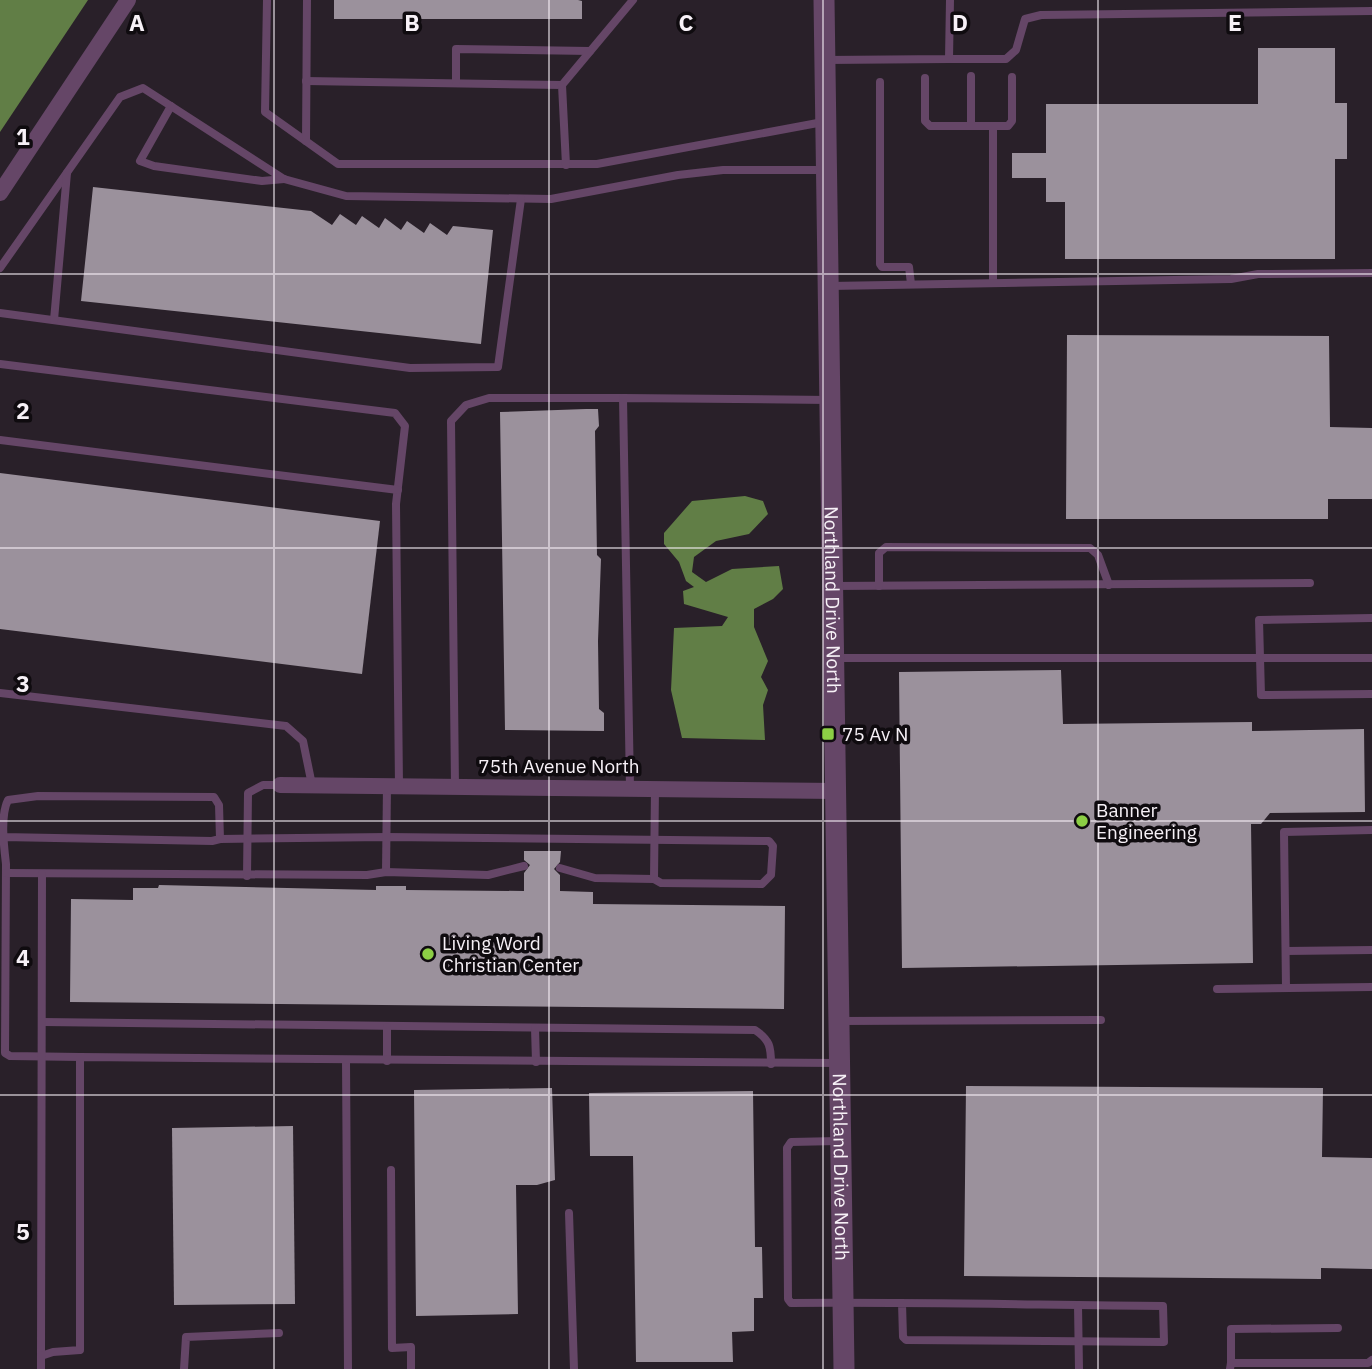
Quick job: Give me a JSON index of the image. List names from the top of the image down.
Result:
{
  "streets": {
    "street": ["Northland Drive North", "75th Avenue North"]
  },
  "crossings": [
    ["Northland Drive North", "75th Avenue North"]
  ],
  "places": {
    "transit": ["75 Av N"],
    "other": ["Banner Engineering", "Living Word Christian Center"]
  },
  "grid": {
    "columns": [
      "A",
      "B",
      "C",
      "D",
      "E"
    ],
    "rows": [
      "1",
      "2",
      "3",
      "4",
      "5"
    ]
  }
}
